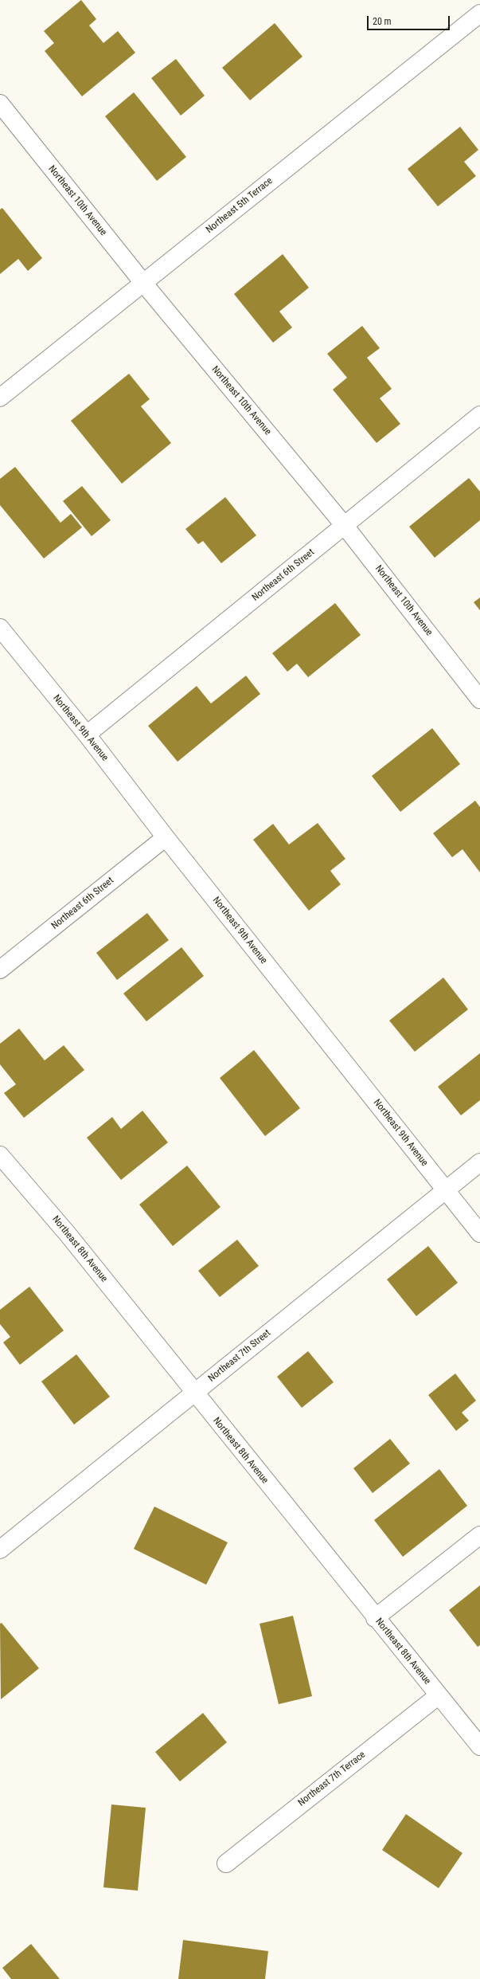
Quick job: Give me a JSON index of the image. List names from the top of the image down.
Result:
{
  "streets": {
    "street": [
      "Northeast 10th Avenue",
      "Northeast 5th Terrace",
      "Northeast 6th Street",
      "Northeast 9th Avenue",
      "Northeast 8th Avenue",
      "Northeast 7th Street",
      "Northeast 7th Terrace"
    ]
  },
  "crossings": [
    ["Northeast 10th Avenue", "Northeast 5th Terrace"],
    ["Northeast 10th Avenue", "Northeast 6th Street"],
    ["Northeast 6th Street", "Northeast 9th Avenue"],
    ["Northeast 9th Avenue", "Northeast 7th Street"],
    ["Northeast 8th Avenue", "Northeast 7th Street"],
    ["Northeast 8th Avenue", "Northeast 7th Terrace"]
  ],
  "scale_bar": "20 m"
}
